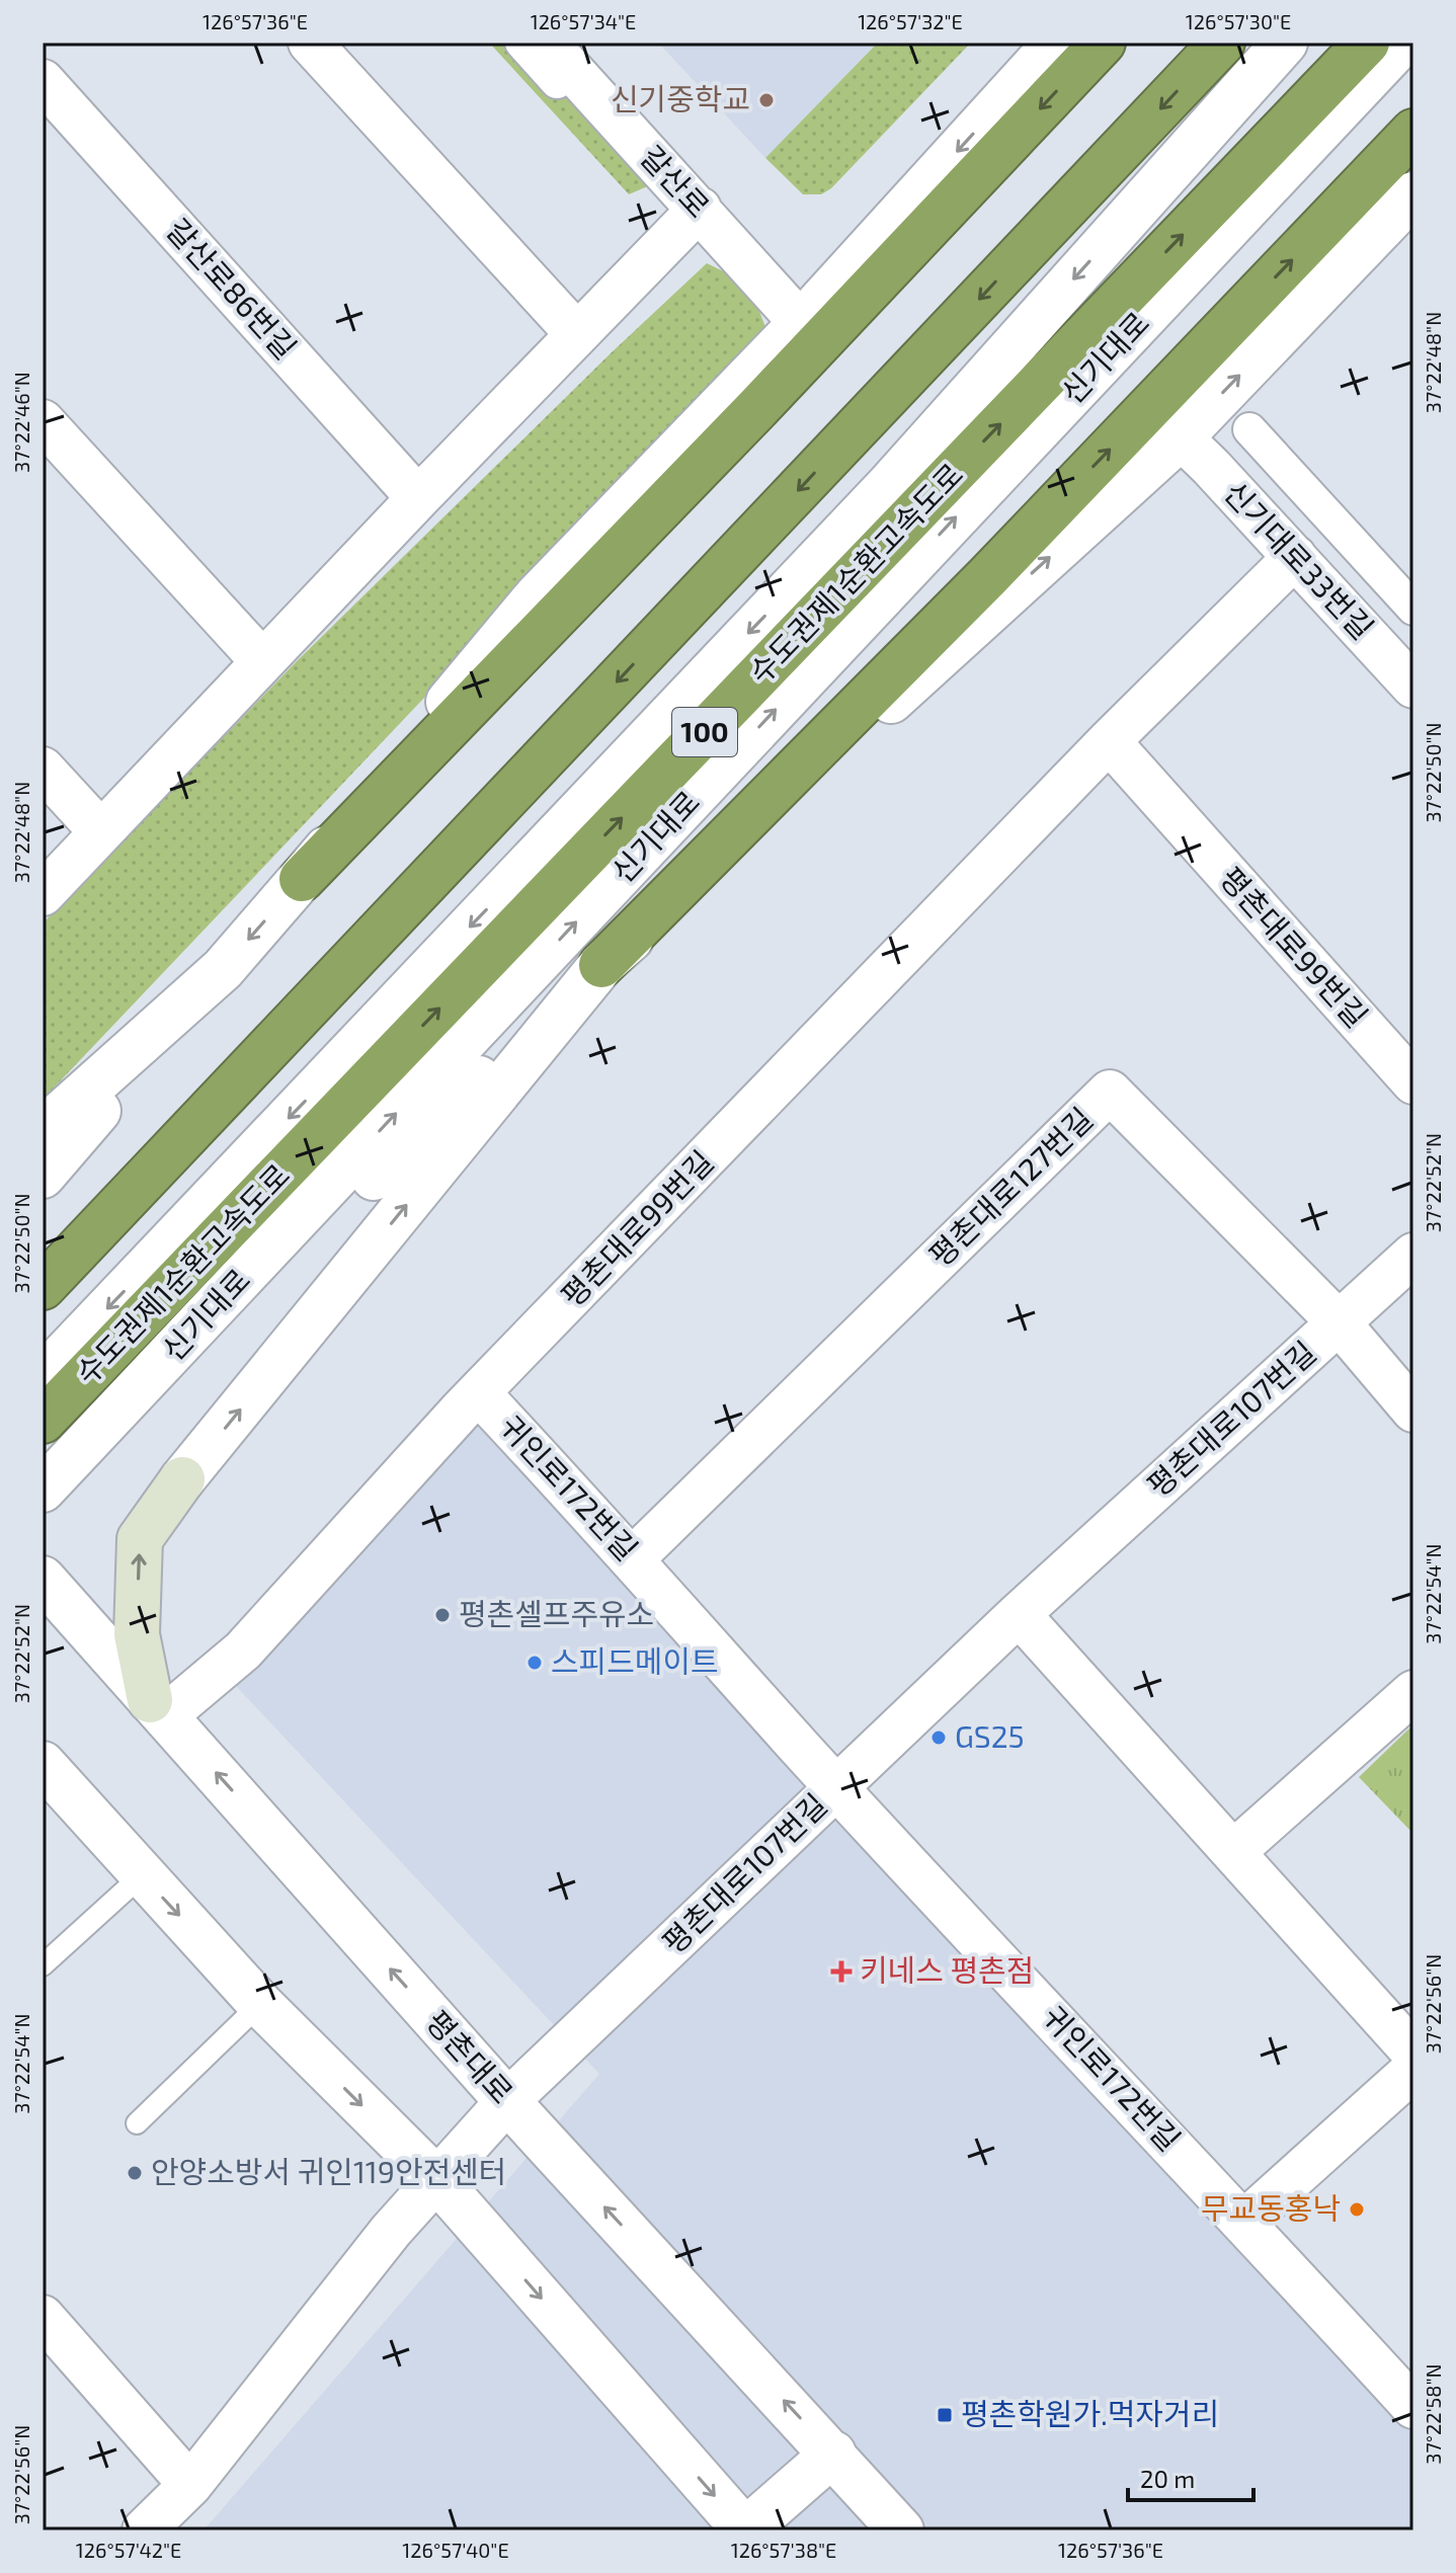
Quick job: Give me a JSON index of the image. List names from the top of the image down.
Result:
{
  "streets": {
    "highway": ["수도권제1순환고속도로", "100"],
    "street": [
      "갈산로",
      "갈산로86번길",
      "신기대로",
      "신기대로33번길",
      "평촌대로99번길",
      "평촌대로127번길",
      "평촌대로107번길",
      "귀인로172번길",
      "평촌대로"
    ]
  },
  "crossings": [
    ["신기대로33번길", "평촌대로99번길"],
    ["평촌대로99번길", "귀인로172번길"],
    ["평촌대로99번길", "평촌대로"],
    ["평촌대로127번길", "평촌대로107번길"],
    ["평촌대로127번길", "귀인로172번길"],
    ["평촌대로107번길", "귀인로172번길"],
    ["평촌대로107번길", "평촌대로"]
  ],
  "places": {
    "other": [
      "신기중학교",
      "평촌셀프주유소",
      "스피드메이트",
      "GS25",
      "안양소방서 귀인119안전센터",
      "무교동홍낙"
    ],
    "health": ["키네스 평촌점"],
    "transit": ["평촌학원가.먹자거리"]
  },
  "scale_bar": "20 m",
  "coordinates": [
    "126°57'36\"E",
    "126°57'34\"E",
    "126°57'32\"E",
    "126°57'30\"E",
    "37°22'48\"N",
    "37°22'46\"N",
    "37°22'50\"N",
    "37°22'52\"N",
    "37°22'54\"N",
    "37°22'56\"N",
    "37°22'58\"N",
    "126°57'42\"E",
    "126°57'40\"E",
    "126°57'38\"E"
  ]
}
